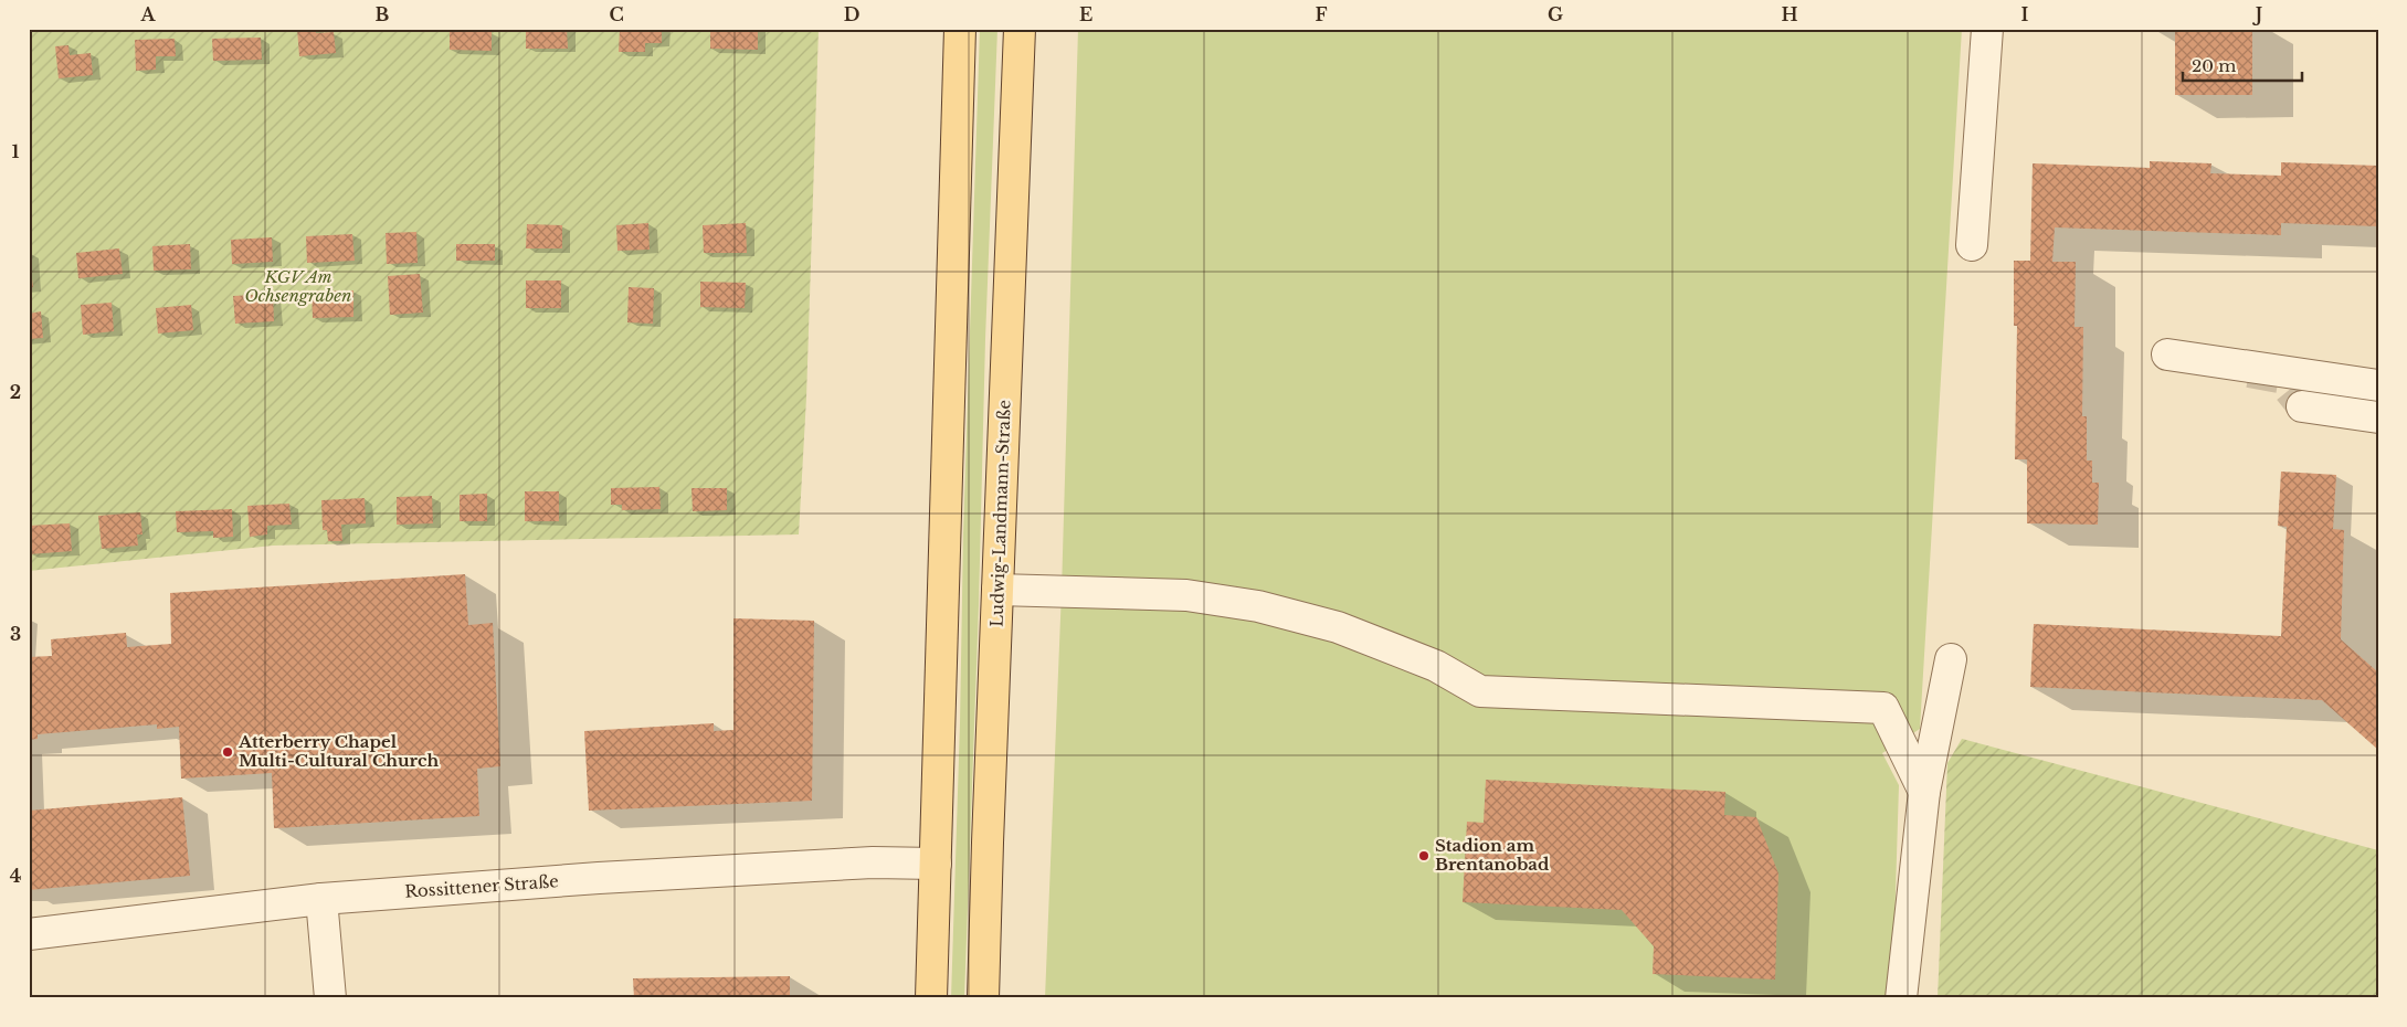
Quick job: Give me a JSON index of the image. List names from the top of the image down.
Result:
{
  "streets": {
    "main road": ["Ludwig-Landmann-Straße"],
    "street": ["Rossittener Straße"]
  },
  "parks": ["KGV Am Ochsengraben"],
  "places": ["Atterberry Chapel Multi-Cultural Church", "Stadion am Brentanobad"],
  "scale_bar": "20 m",
  "grid": {
    "columns": [
      "A",
      "B",
      "C",
      "D",
      "E",
      "F",
      "G",
      "H",
      "I",
      "J"
    ],
    "rows": [
      "1",
      "2",
      "3",
      "4"
    ]
  }
}
